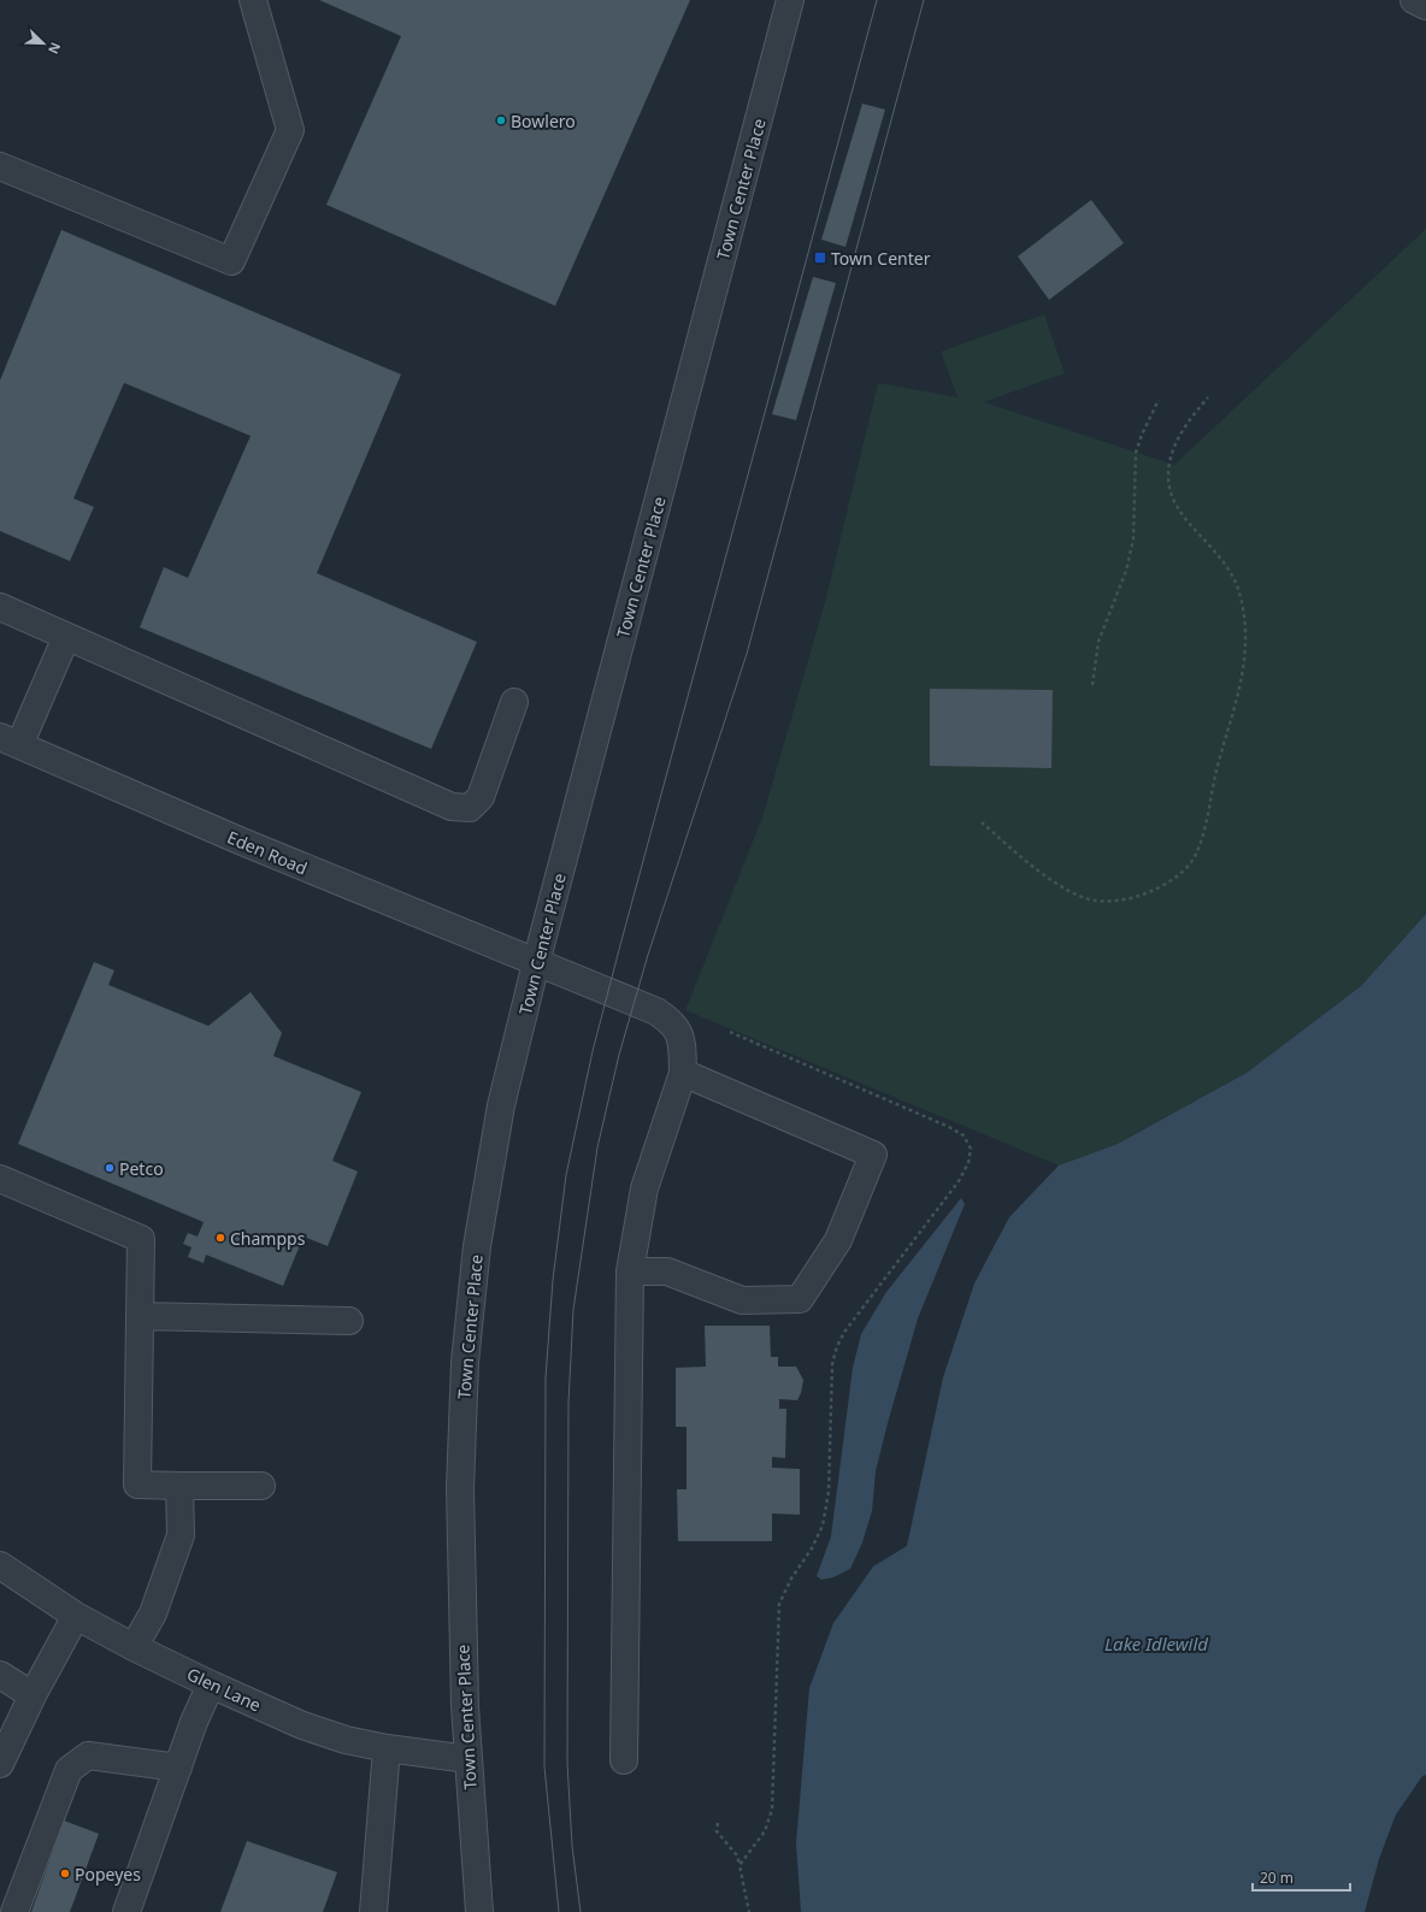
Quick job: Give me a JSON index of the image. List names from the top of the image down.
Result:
{
  "streets": {
    "street": ["Town Center Place", "Eden Road", "Glen Lane"]
  },
  "crossings": [
    ["Town Center Place", "Eden Road"],
    ["Town Center Place", "Glen Lane"]
  ],
  "water": ["Lake Idlewild"],
  "places": {
    "other": [
      "Bowlero",
      "Petco",
      "Champps",
      "Popeyes"
    ],
    "transit": ["Town Center"]
  },
  "scale_bar": "20 m",
  "north": "bottom right"
}
